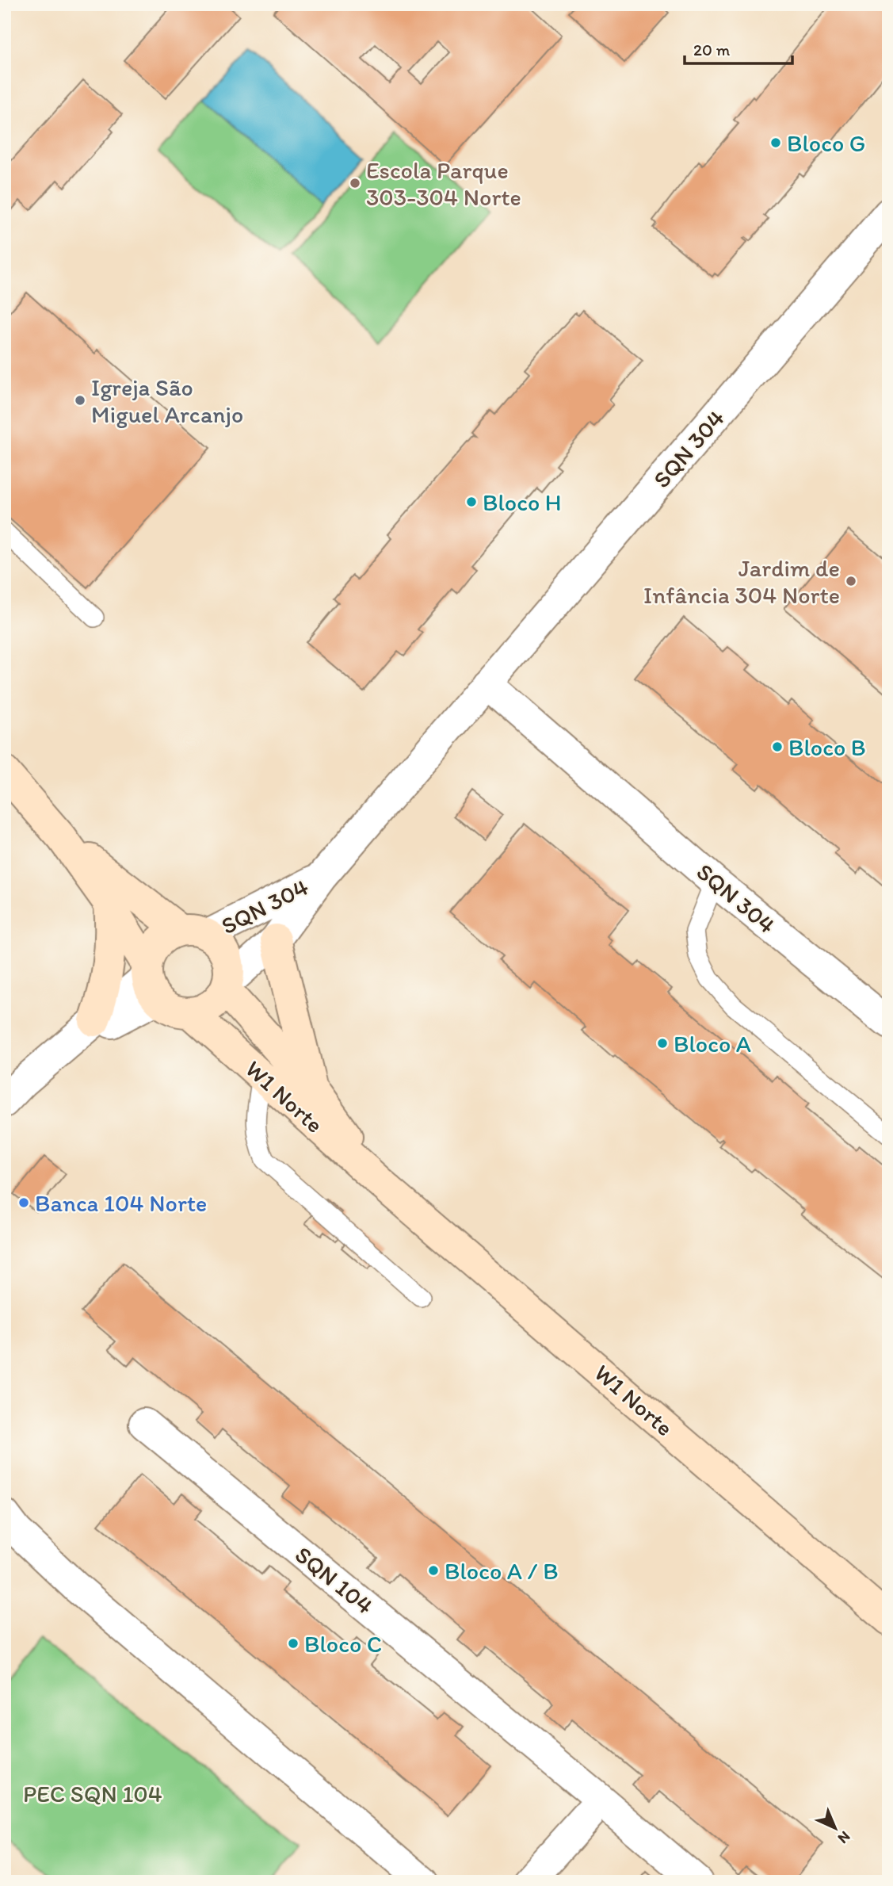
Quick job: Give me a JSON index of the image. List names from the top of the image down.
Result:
{
  "streets": {
    "street": ["SQN 304", "W1 Norte", "SQN 104"]
  },
  "crossings": [
    ["SQN 304", "W1 Norte"]
  ],
  "parks": ["PEC SQN 104"],
  "places": [
    "Bloco G",
    "Escola Parque 303-304 Norte",
    "Igreja São Miguel Arcanjo",
    "Bloco H",
    "Jardim de Infância 304 Norte",
    "Bloco B",
    "Bloco A",
    "Banca 104 Norte",
    "Bloco A / B",
    "Bloco C"
  ],
  "scale_bar": "20 m",
  "north": "bottom right"
}
